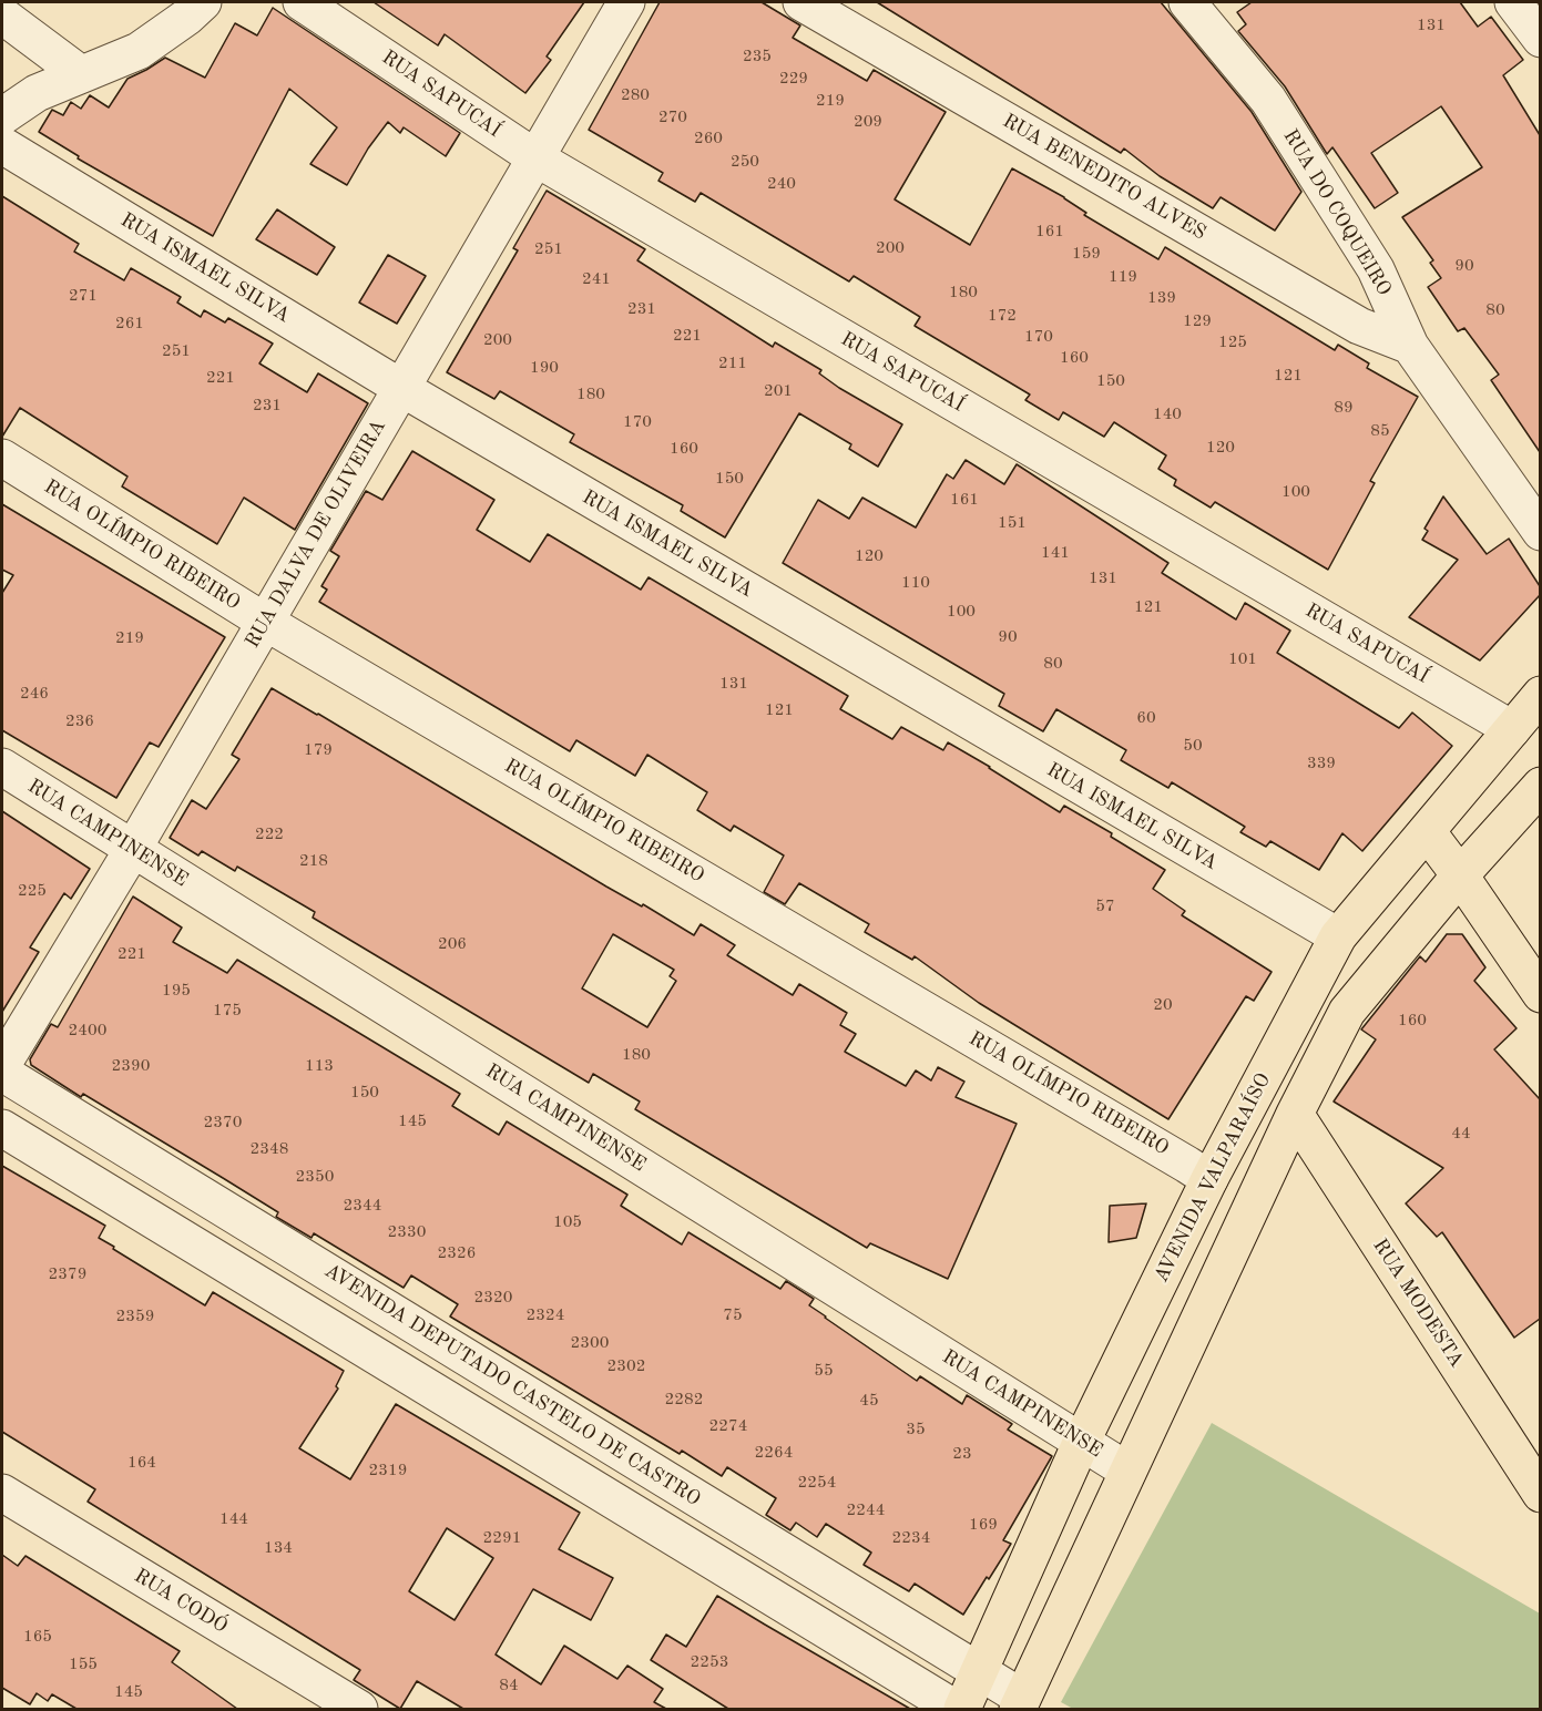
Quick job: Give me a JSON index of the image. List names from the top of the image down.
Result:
{
  "streets": {
    "main road": ["AVENIDA VALPARAÍSO", "RUA MODESTA"],
    "street": [
      "RUA SAPUCAÍ",
      "RUA BENEDITO ALVES",
      "RUA DO COQUEIRO",
      "RUA ISMAEL SILVA",
      "RUA DALVA DE OLIVEIRA",
      "RUA OLÍMPIO RIBEIRO",
      "RUA CAMPINENSE",
      "AVENIDA DEPUTADO CASTELO DE CASTRO",
      "RUA CODÓ"
    ]
  },
  "crossings": [
    ["RUA SAPUCAÍ", "RUA DALVA DE OLIVEIRA"],
    ["RUA SAPUCAÍ", "AVENIDA VALPARAÍSO"],
    ["RUA BENEDITO ALVES", "RUA DO COQUEIRO"],
    ["RUA ISMAEL SILVA", "RUA DALVA DE OLIVEIRA"],
    ["RUA ISMAEL SILVA", "AVENIDA VALPARAÍSO"],
    ["RUA DALVA DE OLIVEIRA", "RUA OLÍMPIO RIBEIRO"],
    ["RUA DALVA DE OLIVEIRA", "RUA CAMPINENSE"],
    ["RUA OLÍMPIO RIBEIRO", "AVENIDA VALPARAÍSO"],
    ["RUA CAMPINENSE", "AVENIDA VALPARAÍSO"],
    ["AVENIDA VALPARAÍSO", "AVENIDA DEPUTADO CASTELO DE CASTRO"]
  ],
  "house_numbers": [
    "131",
    "235",
    "229",
    "280",
    "219",
    "270",
    "209",
    "260",
    "250",
    "240",
    "161",
    "200",
    "251",
    "159",
    "90",
    "119",
    "241",
    "180",
    "271",
    "139",
    "231",
    "80",
    "172",
    "129",
    "261",
    "221",
    "170",
    "200",
    "125",
    "251",
    "160",
    "211",
    "190",
    "121",
    "221",
    "150",
    "201",
    "180",
    "231",
    "89",
    "140",
    "170",
    "85",
    "120",
    "160",
    "150",
    "100",
    "161",
    "151",
    "141",
    "120",
    "131",
    "110",
    "121",
    "100",
    "90",
    "219",
    "101",
    "80",
    "131",
    "246",
    "121",
    "60",
    "236",
    "50",
    "179",
    "339",
    "222",
    "218",
    "225",
    "57",
    "206",
    "221",
    "195",
    "20",
    "175",
    "160",
    "2400",
    "180",
    "2390",
    "113",
    "150",
    "145",
    "2370",
    "44",
    "2348",
    "2350",
    "2344",
    "105",
    "2330",
    "2326",
    "2379",
    "2320",
    "2324",
    "75",
    "2359",
    "2300",
    "2302",
    "55",
    "2282",
    "45",
    "2274",
    "35",
    "2264",
    "23",
    "164",
    "2319",
    "2254",
    "2244",
    "144",
    "169",
    "2291",
    "2234",
    "134",
    "165",
    "2253",
    "155",
    "84",
    "145"
  ]
}
